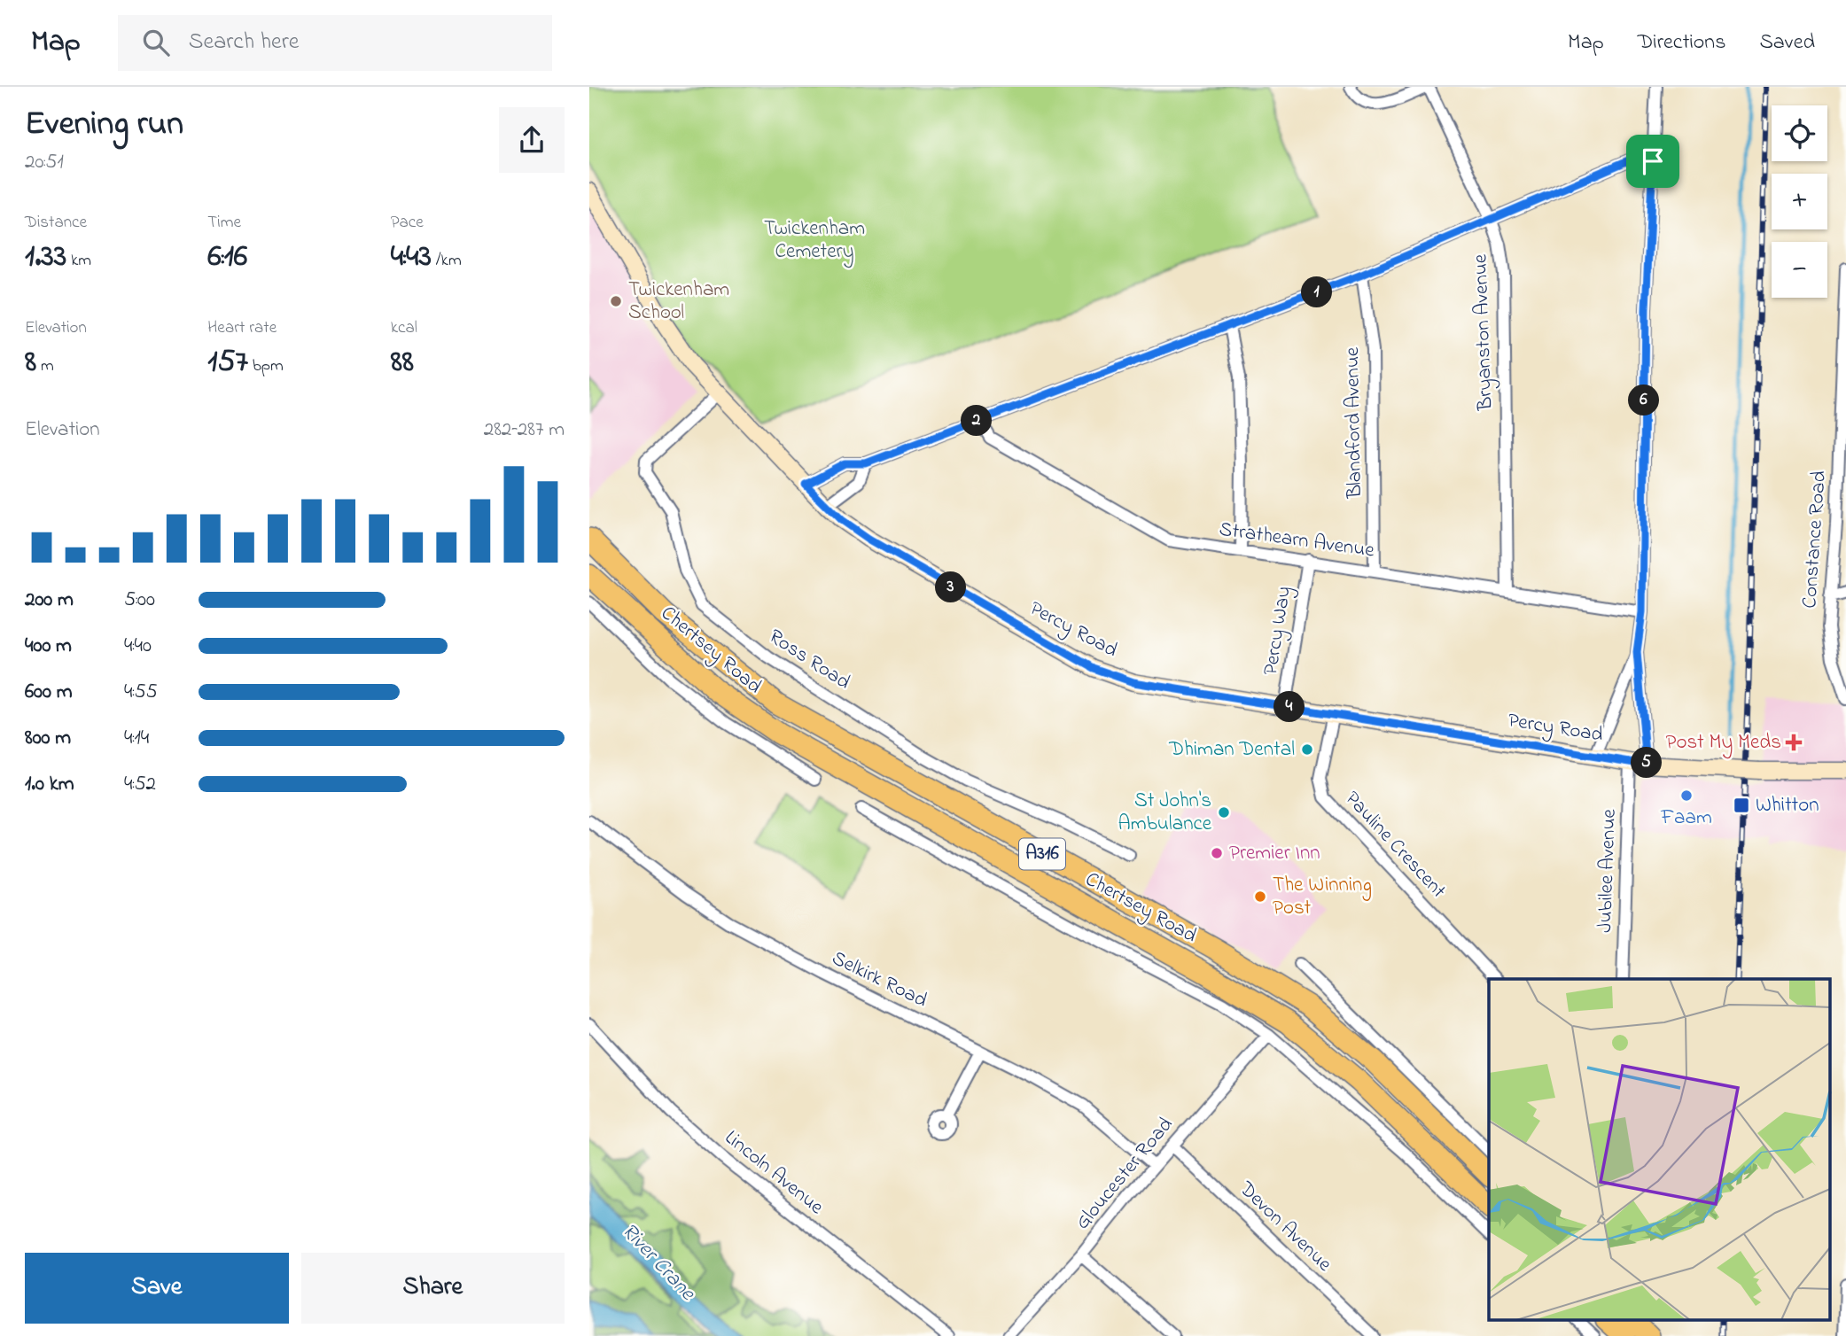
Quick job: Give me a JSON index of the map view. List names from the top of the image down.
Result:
{
  "streets": {
    "highway": ["Chertsey Road", "A316"],
    "street": [
      "Bryanston Avenue",
      "Blandford Avenue",
      "Constance Road",
      "Strathearn Avenue",
      "Percy Road",
      "Percy Way",
      "Ross Road",
      "Pauline Crescent",
      "Jubilee Avenue",
      "Selkirk Road",
      "Lincoln Avenue",
      "Gloucester Road",
      "Devon Avenue"
    ]
  },
  "crossings": [
    ["Bryanston Avenue", "Strathearn Avenue"],
    ["Blandford Avenue", "Strathearn Avenue"],
    ["Strathearn Avenue", "Percy Way"],
    ["Percy Road", "Percy Way"],
    ["Percy Road", "Ross Road"],
    ["Percy Road", "Pauline Crescent"],
    ["Percy Road", "Jubilee Avenue"],
    ["Chertsey Road", "Gloucester Road"],
    ["Selkirk Road", "Gloucester Road"],
    ["Gloucester Road", "Devon Avenue"]
  ],
  "water": ["River Crane"],
  "parks": ["Twickenham Cemetery"],
  "places": {
    "other": [
      "Twickenham School",
      "Dhiman Dental",
      "Faam",
      "St John's Ambulance",
      "Premier Inn",
      "The Winning Post"
    ],
    "health": ["Post My Meds"],
    "transit": ["Whitton"]
  },
  "page": {
    "header": "Map",
    "search": "Search here",
    "nav": ["Map", "Directions", "Saved"],
    "heading": ["Evening run", "20:51"],
    "map_buttons": ["+", "−"],
    "stats": [
      ["Distance", "1.33 km"],
      ["Time", "6:16"],
      ["Pace", "4:43 /km"],
      ["Elevation", "8 m"],
      ["Heart rate", "157 bpm"],
      ["kcal", "88"]
    ],
    "pins": [
      "1",
      "6",
      "2",
      "3",
      "4",
      "5"
    ],
    "chart": ["Elevation", "282–287 m"],
    "list": [
      {
        "name": "200 m",
        "note": "5:00"
      },
      {
        "name": "400 m",
        "note": "4:40"
      },
      {
        "name": "600 m",
        "note": "4:55"
      },
      {
        "name": "800 m",
        "note": "4:14"
      },
      {
        "name": "1.0 km",
        "note": "4:52"
      }
    ],
    "buttons": ["Save", "Share"]
  }
}
